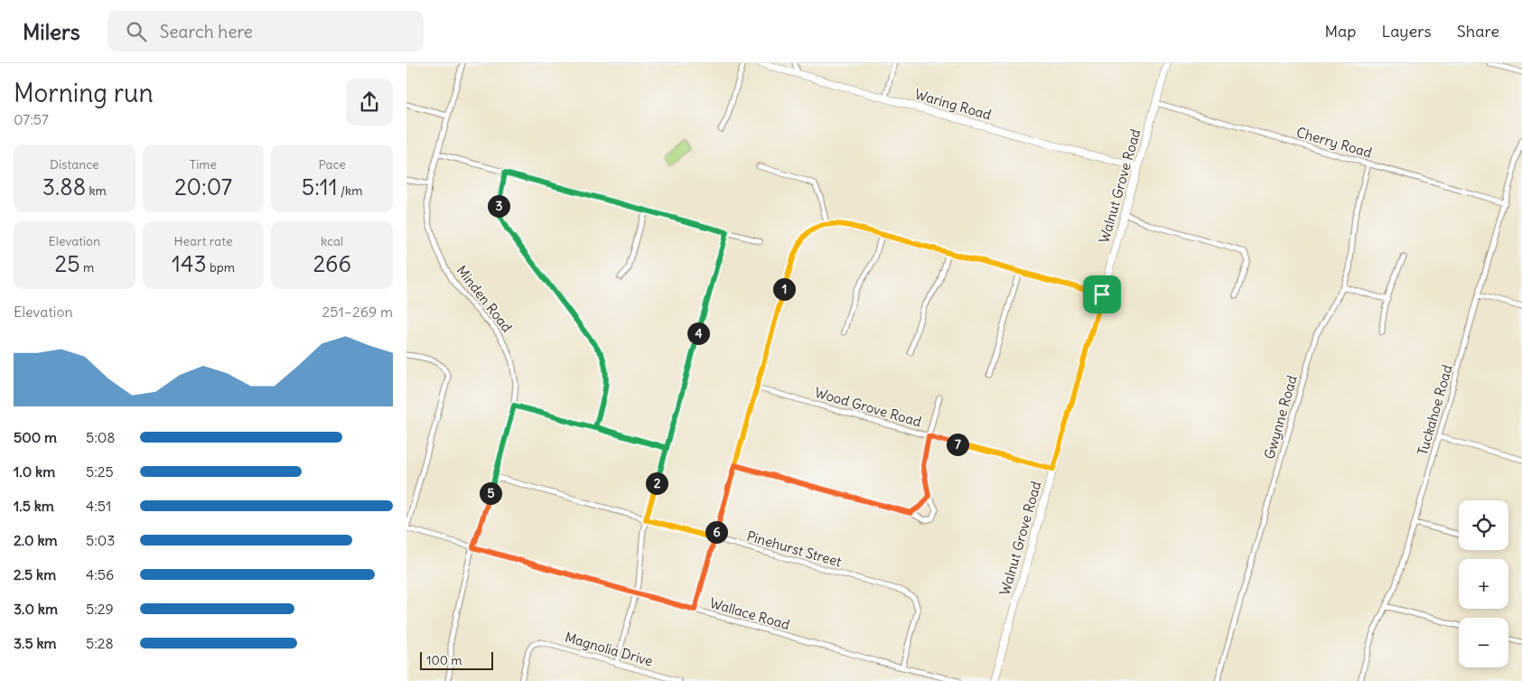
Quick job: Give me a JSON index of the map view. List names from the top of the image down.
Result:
{
  "streets": {
    "main road": ["Waring Road", "Walnut Grove Road"],
    "street": [
      "Cherry Road",
      "Minden Road",
      "Wood Grove Road",
      "Tuckahoe Road",
      "Gwynne Road",
      "Pinehurst Street",
      "Wallace Road",
      "Magnolia Drive"
    ]
  },
  "crossings": [
    ["Waring Road", "Walnut Grove Road"],
    ["Cherry Road", "Walnut Grove Road"],
    ["Cherry Road", "Tuckahoe Road"],
    ["Cherry Road", "Gwynne Road"],
    ["Walnut Grove Road", "Wood Grove Road"],
    ["Minden Road", "Pinehurst Street"],
    ["Minden Road", "Wallace Road"],
    ["Pinehurst Street", "Wallace Road"]
  ],
  "scale_bar": "100 m",
  "page": {
    "header": "Milers",
    "search": "Search here",
    "nav": ["Map", "Layers", "Share"],
    "heading": ["Morning run", "07:57"],
    "stats": [
      ["Distance", "3.88 km"],
      ["Time", "20:07"],
      ["Pace", "5:11 /km"],
      ["Elevation", "25 m"],
      ["Heart rate", "143 bpm"],
      ["kcal", "266"]
    ],
    "pins": [
      "3",
      "1",
      "4",
      "7",
      "2",
      "5",
      "6"
    ],
    "chart": ["Elevation", "251–269 m"],
    "list": [
      {
        "name": "500 m",
        "note": "5:08"
      },
      {
        "name": "1.0 km",
        "note": "5:25"
      },
      {
        "name": "1.5 km",
        "note": "4:51"
      },
      {
        "name": "2.0 km",
        "note": "5:03"
      },
      {
        "name": "2.5 km",
        "note": "4:56"
      },
      {
        "name": "3.0 km",
        "note": "5:29"
      },
      {
        "name": "3.5 km",
        "note": "5:28"
      }
    ],
    "map_buttons": ["+", "−"],
    "scale": "100 m"
  }
}
